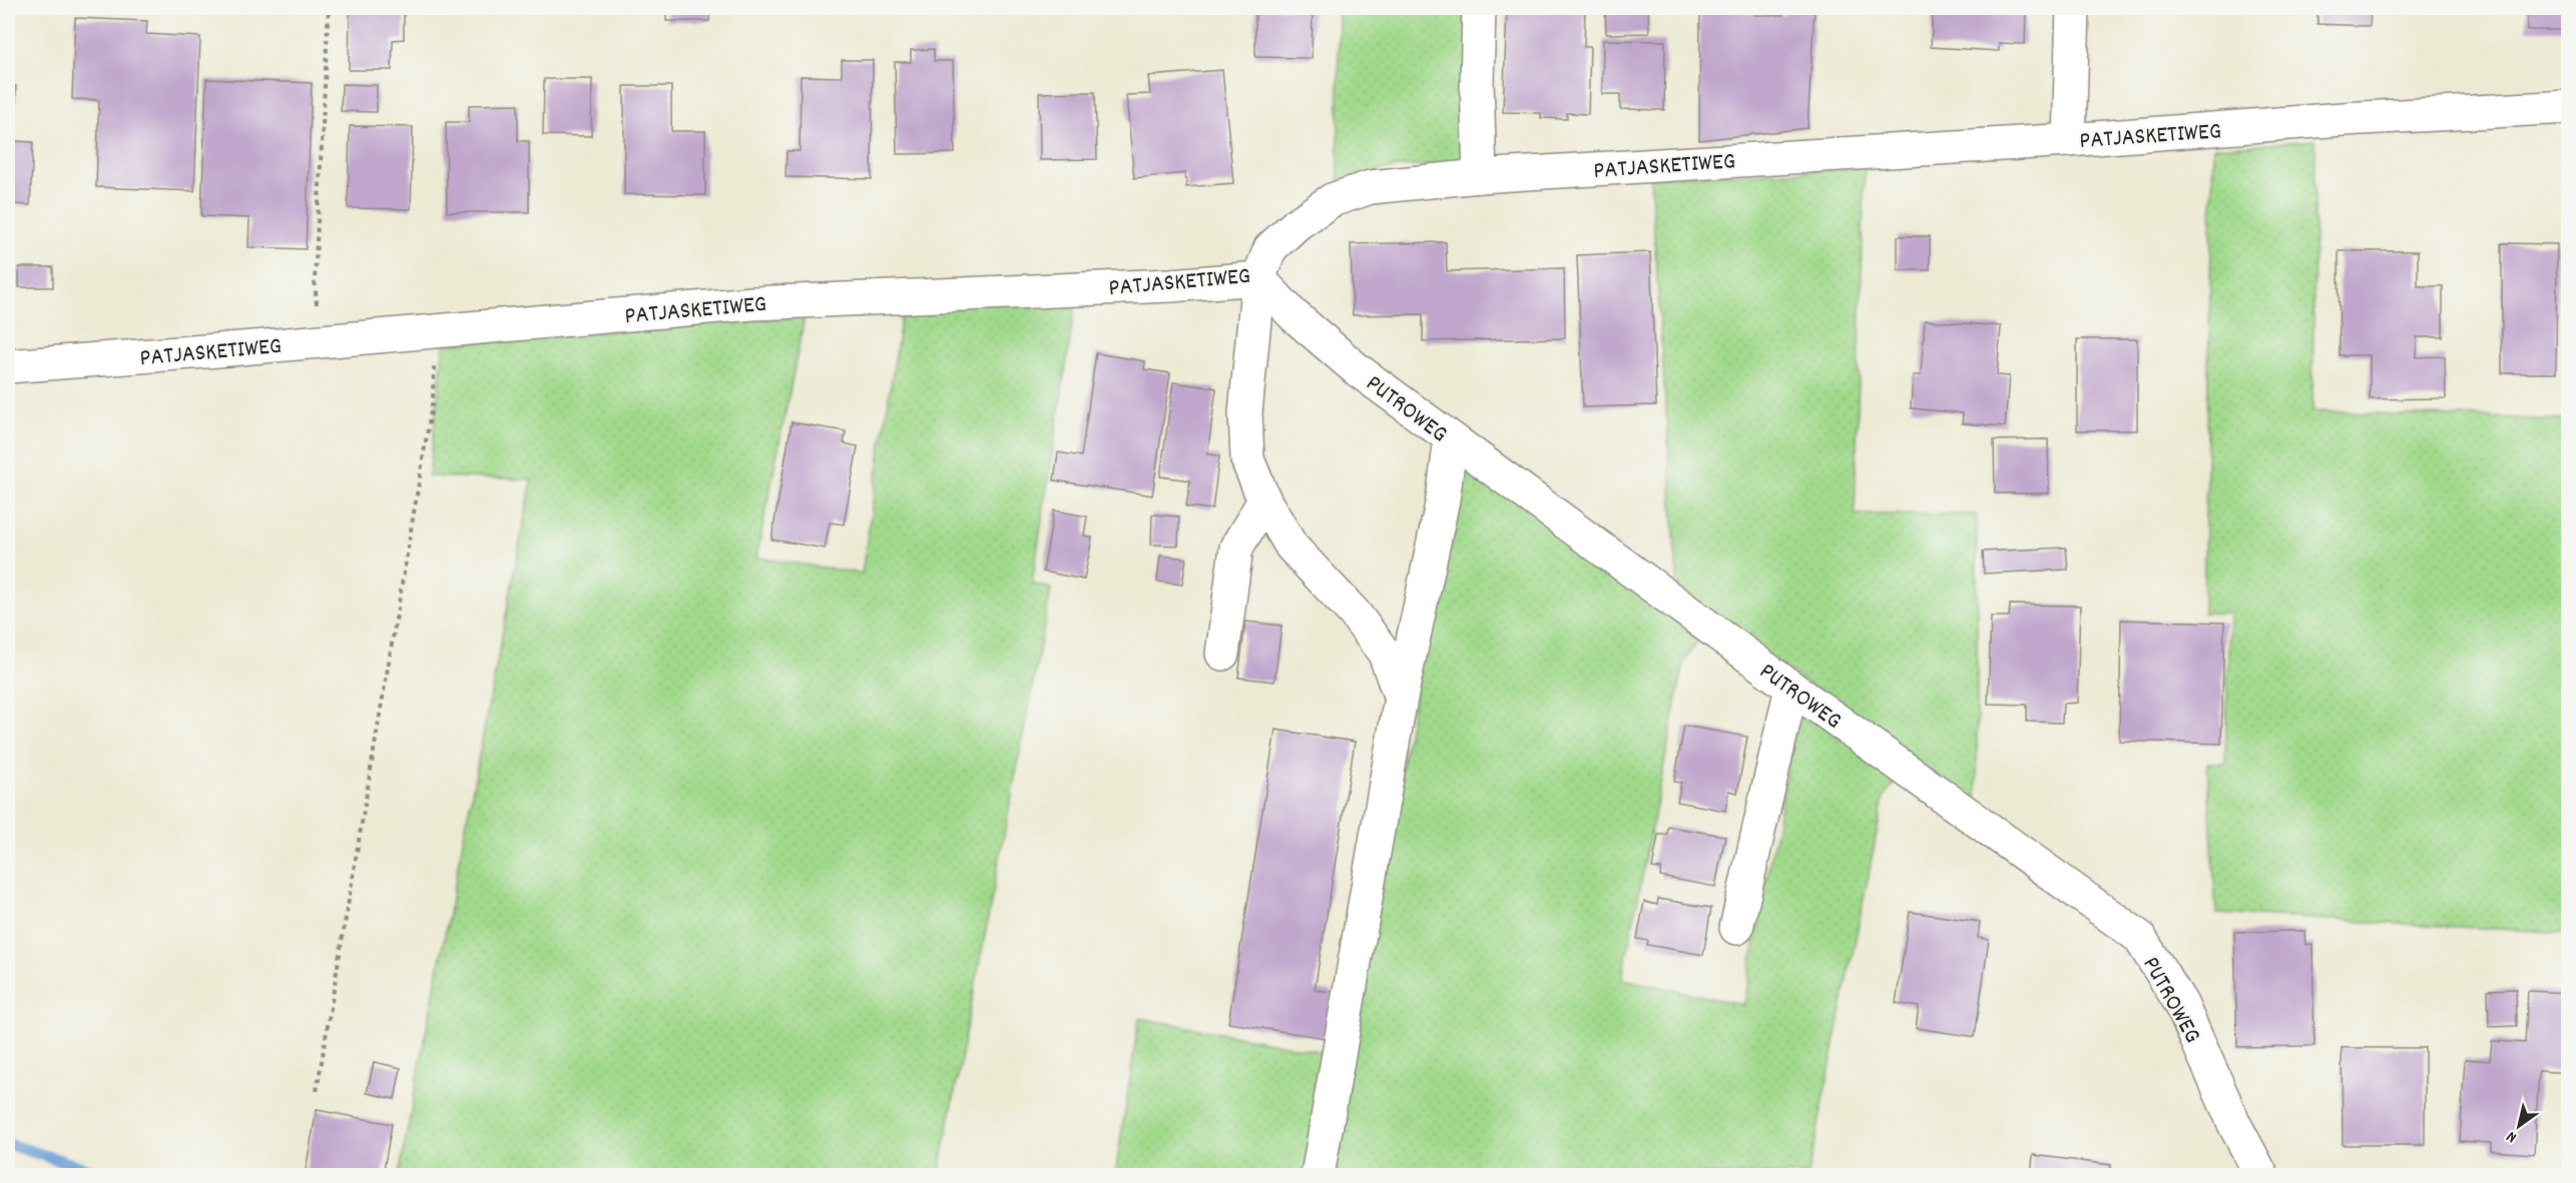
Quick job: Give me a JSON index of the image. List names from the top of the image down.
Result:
{
  "streets": {
    "street": ["PATJASKETIWEG", "PUTROWEG"]
  },
  "crossings": [
    ["PATJASKETIWEG", "PUTROWEG"]
  ],
  "north": "bottom left"
}
